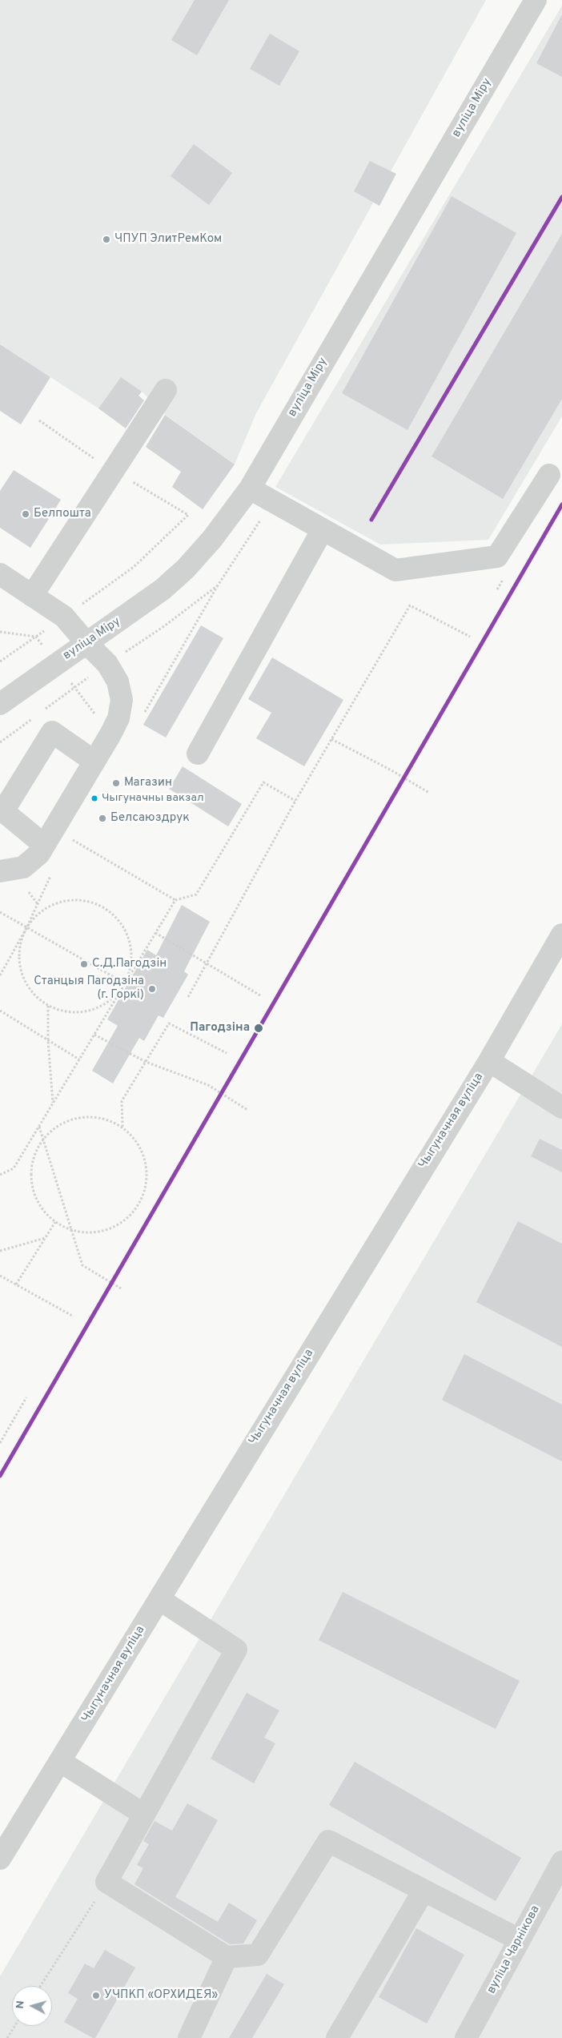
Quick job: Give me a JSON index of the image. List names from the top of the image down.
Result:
{
  "streets": {
    "street": ["вуліца Міру", "Чыгуначная вуліца", "вуліца Чарнікова"]
  },
  "places": [
    "ЧПУП ЭлитРемКом",
    "Белпошта",
    "Магазин",
    "Чыгуначны вакзал",
    "Белсаюздрук",
    "С.Д.Пагодзін",
    "Станцыя Пагодзіна (г. Горкі)",
    "Пагодзіна",
    "УЧПКП «ОРХИДЕЯ»"
  ],
  "north": "left"
}
